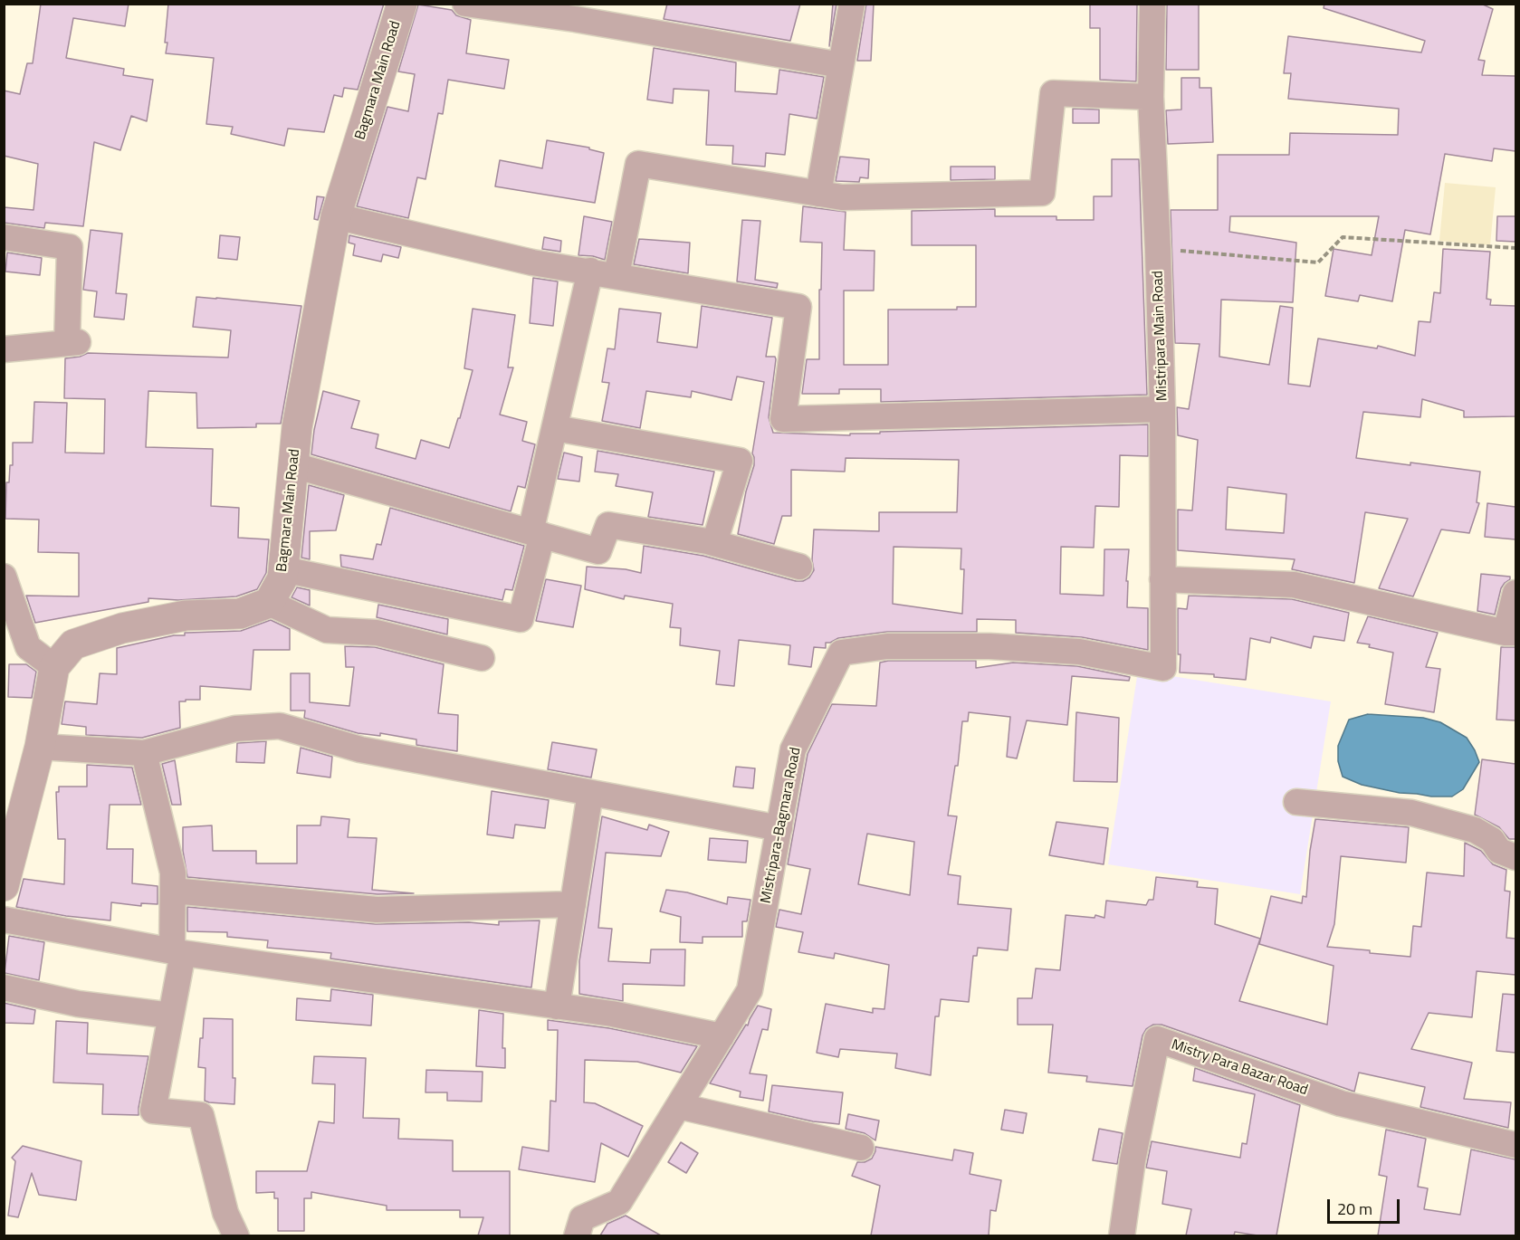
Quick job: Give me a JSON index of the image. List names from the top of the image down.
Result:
{
  "streets": {
    "street": [
      "Bagmara Main Road",
      "Mistripara Main Road",
      "Mistripara-Bagmara Road",
      "Mistry Para Bazar Road"
    ]
  },
  "crossings": [
    ["Mistripara Main Road", "Mistripara-Bagmara Road"]
  ],
  "scale_bar": "20 m"
}
